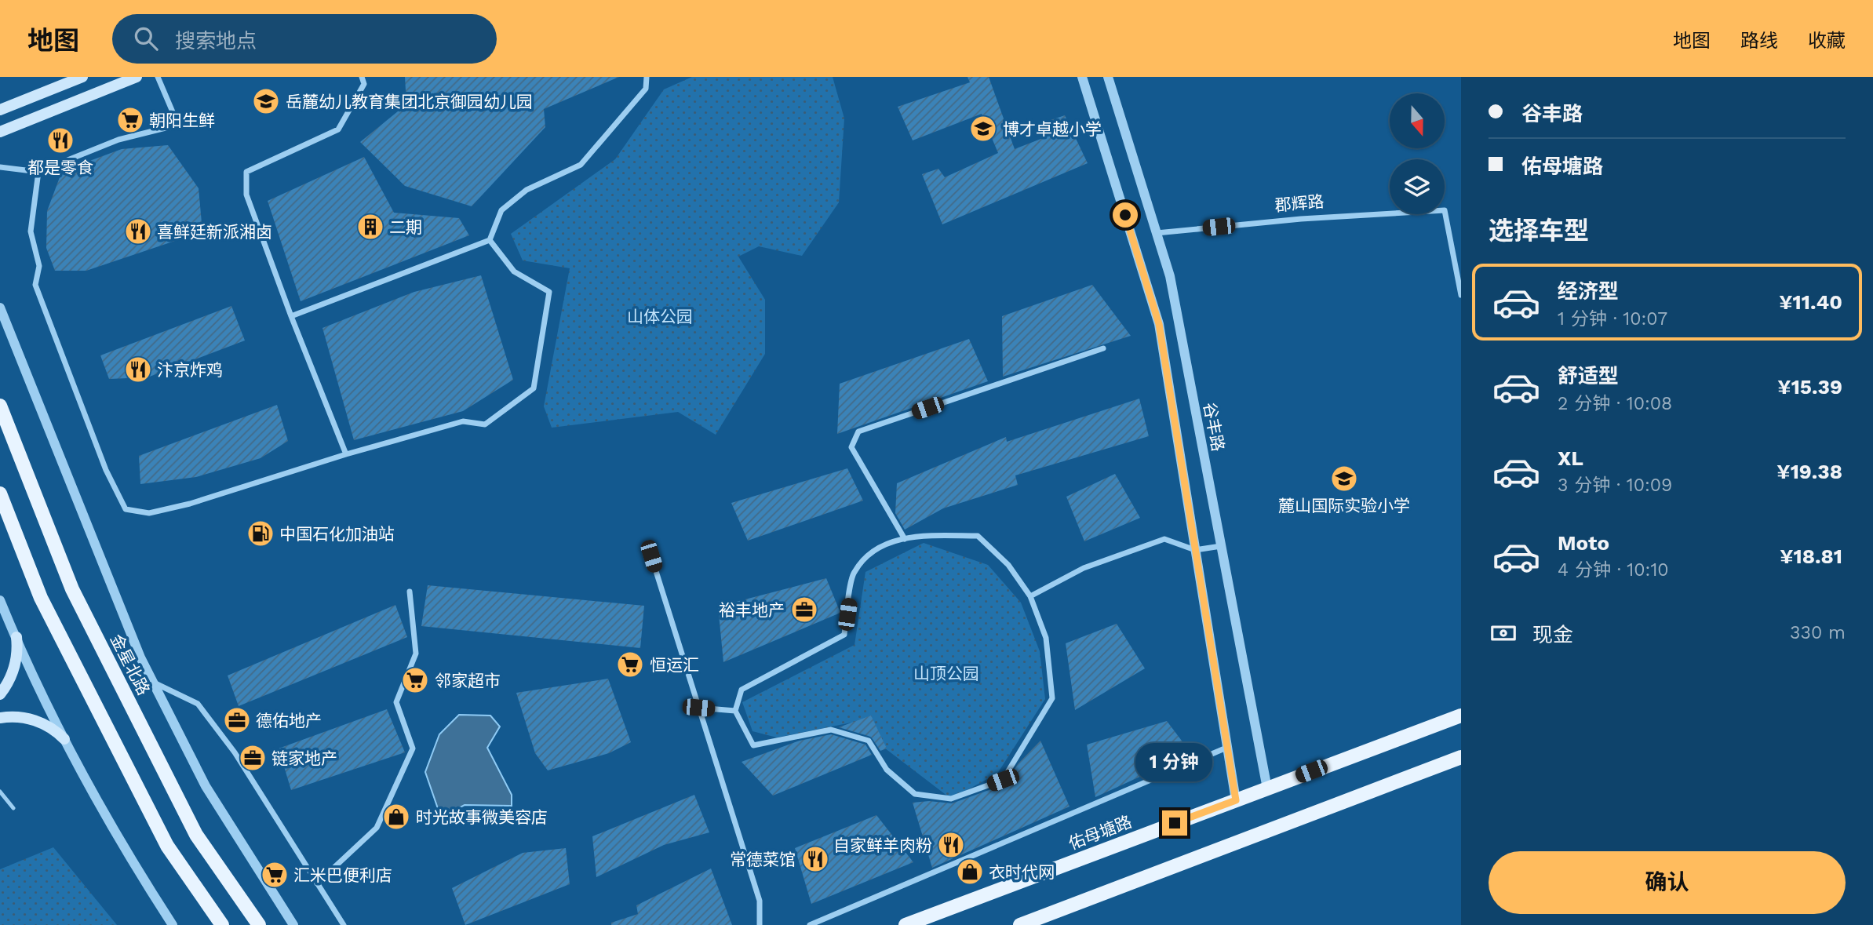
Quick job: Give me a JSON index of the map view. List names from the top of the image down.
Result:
{
  "streets": {
    "main road": ["金星北路", "佑母塘路"],
    "street": ["郡辉路", "谷丰路"]
  },
  "crossings": [
    ["郡辉路", "谷丰路"],
    ["谷丰路", "佑母塘路"]
  ],
  "parks": ["山体公园", "山顶公园"],
  "places": {
    "school or university": ["岳麓幼儿教育集团北京御园幼儿园", "博才卓越小学", "麓山国际实验小学"],
    "supermarket": [
      "朝阳生鲜",
      "恒运汇",
      "邻家超市",
      "汇米巴便利店"
    ],
    "restaurant": [
      "都是零食",
      "喜鲜廷新派湘卤",
      "汴京炸鸡",
      "自家鲜羊肉粉",
      "常德菜馆"
    ],
    "building": ["二期"],
    "fuel station": ["中国石化加油站"],
    "office": ["裕丰地产", "德佑地产", "链家地产"],
    "shop": ["时光故事微美容店", "衣时代网"]
  },
  "north": "bottom",
  "page": {
    "header": "地图",
    "search": "搜索地点",
    "nav": ["地图", "路线", "收藏"],
    "banner": ["谷丰路", "佑母塘路"],
    "heading": "选择车型",
    "list": [
      {
        "name": "经济型",
        "note": "1 分钟 · 10:07",
        "value": "¥11.40"
      },
      {
        "name": "舒适型",
        "note": "2 分钟 · 10:08",
        "value": "¥15.39"
      },
      {
        "name": "XL",
        "note": "3 分钟 · 10:09",
        "value": "¥19.38"
      },
      {
        "name": "Moto",
        "note": "4 分钟 · 10:10",
        "value": "¥18.81"
      }
    ],
    "pay": ["现金", "330 m"],
    "bubble": "1 分钟",
    "buttons": "确认"
  }
}
